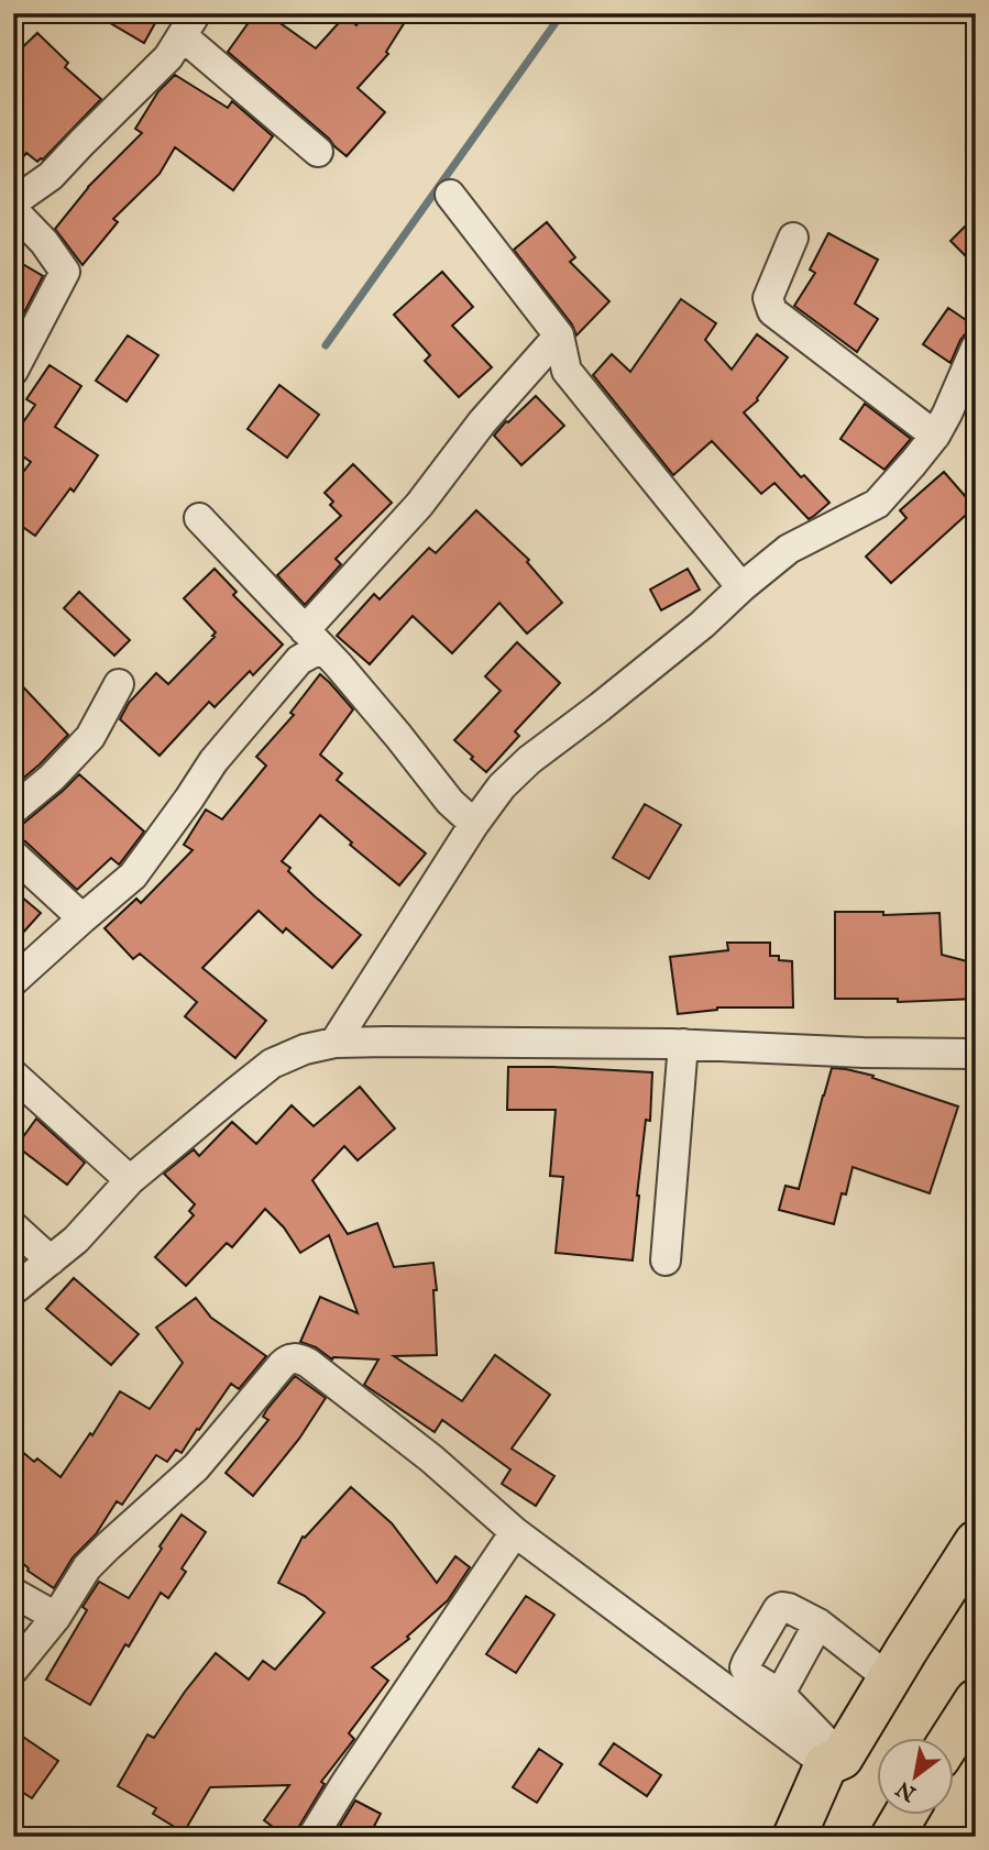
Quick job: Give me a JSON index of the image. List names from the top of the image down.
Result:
{
  "north": "bottom left"
}
